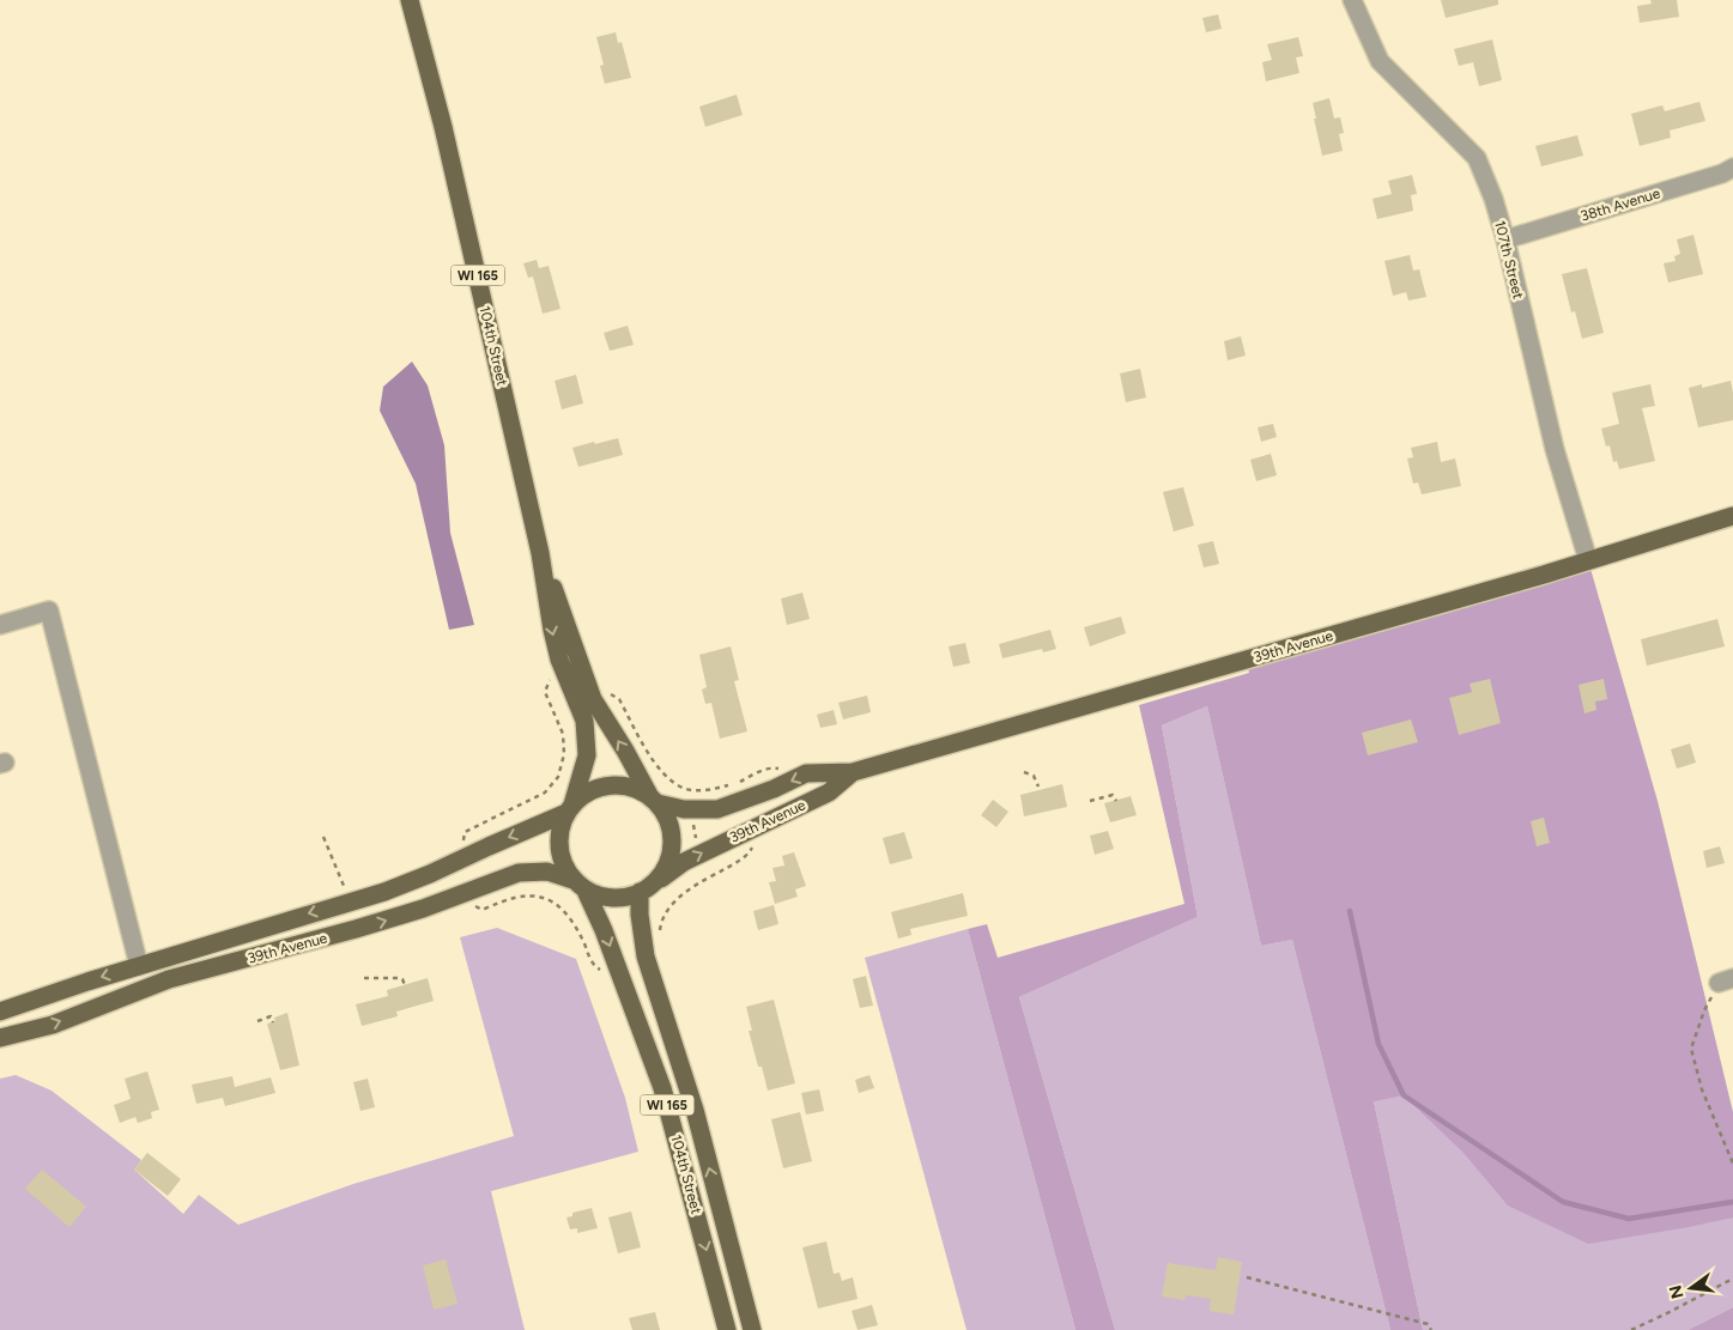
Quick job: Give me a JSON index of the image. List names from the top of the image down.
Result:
{
  "streets": {
    "main road": ["WI 165", "104th Street", "39th Avenue"],
    "street": ["38th Avenue", "107th Street"]
  },
  "crossings": [
    ["38th Avenue", "107th Street"],
    ["107th Street", "39th Avenue"],
    ["WI 165", "104th Street"],
    ["WI 165", "39th Avenue"],
    ["104th Street", "39th Avenue"]
  ],
  "north": "left"
}
